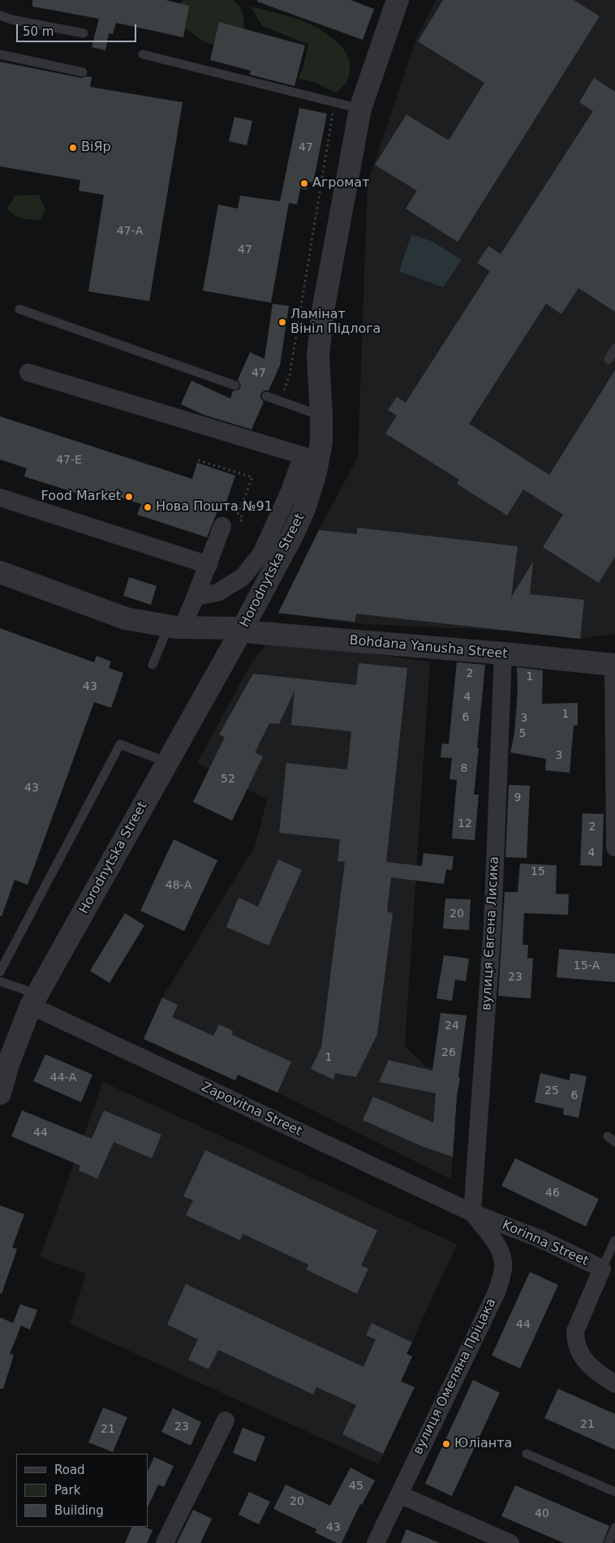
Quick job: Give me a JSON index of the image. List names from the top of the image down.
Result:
{
  "streets": {
    "street": [
      "Horodnytska Street",
      "Bohdana Yanusha Street",
      "вулиця Євгена Лисика",
      "Zapovitna Street",
      "Korinna Street",
      "вулиця Омеляна Пріцака"
    ]
  },
  "crossings": [
    ["Horodnytska Street", "Bohdana Yanusha Street"],
    ["Horodnytska Street", "Zapovitna Street"],
    ["Bohdana Yanusha Street", "вулиця Євгена Лисика"],
    ["вулиця Євгена Лисика", "Zapovitna Street"],
    ["вулиця Євгена Лисика", "Korinna Street"],
    ["вулиця Євгена Лисика", "вулиця Омеляна Пріцака"],
    ["Zapovitna Street", "Korinna Street"],
    ["Zapovitna Street", "вулиця Омеляна Пріцака"],
    ["Korinna Street", "вулиця Омеляна Пріцака"]
  ],
  "places": [
    "ВіЯр",
    "Агромат",
    "Ламінат Вініл Підлога",
    "Food Market",
    "Нова Пошта №91",
    "Юліанта"
  ],
  "house_numbers": [
    "47",
    "47-А",
    "47",
    "47",
    "47-Е",
    "2",
    "1",
    "43",
    "4",
    "1",
    "6",
    "3",
    "5",
    "3",
    "8",
    "52",
    "43",
    "9",
    "12",
    "2",
    "4",
    "15",
    "48-А",
    "20",
    "15-А",
    "23",
    "24",
    "26",
    "1",
    "44-А",
    "25",
    "6",
    "44",
    "46",
    "44",
    "21",
    "23",
    "21",
    "45",
    "20",
    "40",
    "43"
  ],
  "legend": ["Road", "Park", "Building"],
  "scale_bar": "50 m"
}
